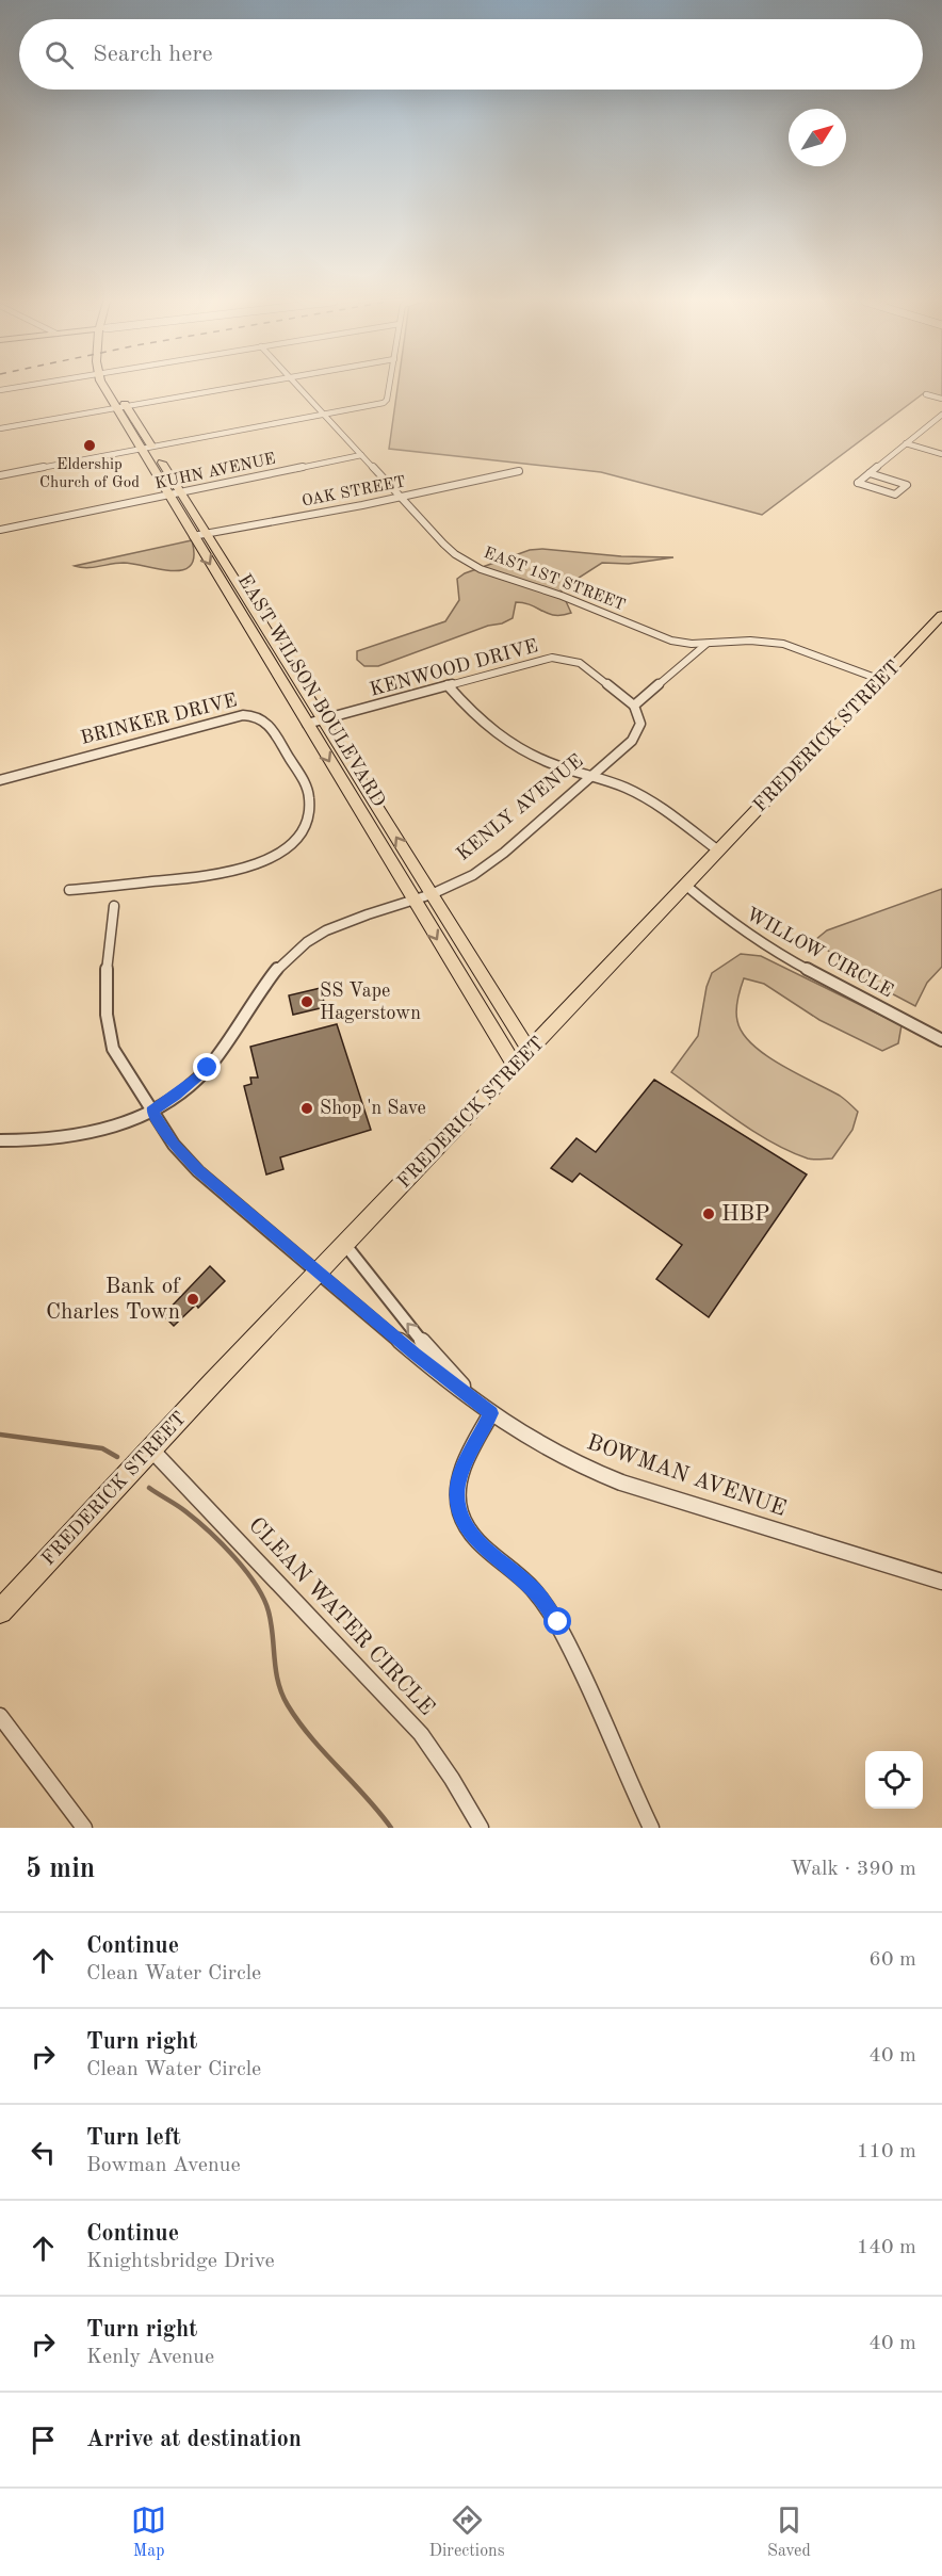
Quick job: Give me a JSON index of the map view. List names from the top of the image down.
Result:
{
  "streets": {
    "main road": ["EAST WILSON BOULEVARD", "FREDERICK STREET"],
    "street": [
      "KUHN AVENUE",
      "OAK STREET",
      "EAST 1ST STREET",
      "KENWOOD DRIVE",
      "BRINKER DRIVE",
      "KENLY AVENUE",
      "WILLOW CIRCLE",
      "BOWMAN AVENUE",
      "CLEAN WATER CIRCLE"
    ]
  },
  "crossings": [
    ["KUHN AVENUE", "EAST 1ST STREET"],
    ["KUHN AVENUE", "EAST WILSON BOULEVARD"],
    ["OAK STREET", "EAST 1ST STREET"],
    ["OAK STREET", "EAST WILSON BOULEVARD"],
    ["EAST 1ST STREET", "FREDERICK STREET"],
    ["KENWOOD DRIVE", "EAST WILSON BOULEVARD"],
    ["KENWOOD DRIVE", "KENLY AVENUE"],
    ["EAST WILSON BOULEVARD", "FREDERICK STREET"],
    ["EAST WILSON BOULEVARD", "KENLY AVENUE"],
    ["FREDERICK STREET", "WILLOW CIRCLE"],
    ["FREDERICK STREET", "BOWMAN AVENUE"],
    ["FREDERICK STREET", "CLEAN WATER CIRCLE"],
    ["KENLY AVENUE", "BOWMAN AVENUE"]
  ],
  "places": [
    "Eldership Church of God",
    "SS Vape Hagerstown",
    "Shop 'n Save",
    "HBP",
    "Bank of Charles Town"
  ],
  "north": "top right",
  "page": {
    "search": "Search here",
    "heading": ["5 min", "Walk · 390 m"],
    "list": [
      ["Continue", "Clean Water Circle", "60 m"],
      ["Turn right", "Clean Water Circle", "40 m"],
      ["Turn left", "Bowman Avenue", "110 m"],
      ["Continue", "Knightsbridge Drive", "140 m"],
      ["Turn right", "Kenly Avenue", "40 m"],
      "Arrive at destination"
    ],
    "nav": ["Map", "Directions", "Saved"]
  }
}
